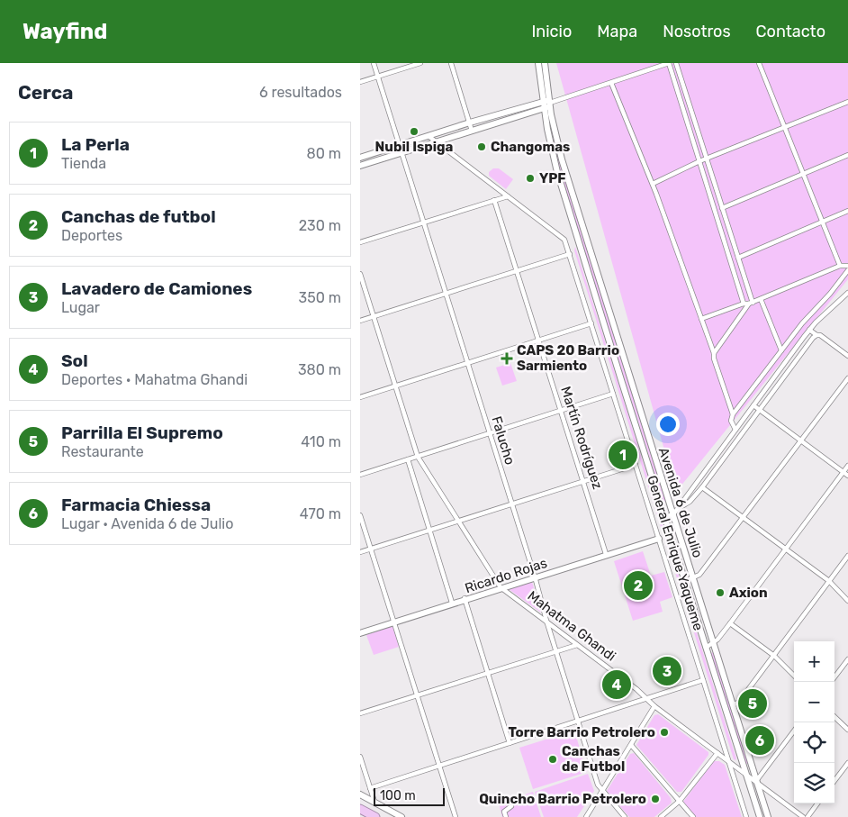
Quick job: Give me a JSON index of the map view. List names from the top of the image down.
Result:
{
  "streets": {
    "main road": ["Avenida 6 de Julio", "Ricardo Rojas"],
    "street": [
      "Martín Rodríguez",
      "Falucho",
      "General Enrique Yaqueme",
      "Mahatma Ghandi"
    ]
  },
  "crossings": [
    ["Martín Rodríguez", "Ricardo Rojas"],
    ["Falucho", "Ricardo Rojas"],
    ["Falucho", "Mahatma Ghandi"],
    ["Avenida 6 de Julio", "Mahatma Ghandi"],
    ["General Enrique Yaqueme", "Ricardo Rojas"],
    ["General Enrique Yaqueme", "Mahatma Ghandi"],
    ["Ricardo Rojas", "Mahatma Ghandi"]
  ],
  "places": {
    "other": [
      "Nubil Ispiga",
      "Changomas",
      "YPF",
      "Axion",
      "Torre Barrio Petrolero",
      "Canchas de Futbol",
      "Quincho Barrio Petrolero"
    ],
    "health": ["CAPS 20 Barrio Sarmiento"]
  },
  "scale_bar": "100 m",
  "page": {
    "header": "Wayfind",
    "nav": [
      "Inicio",
      "Mapa",
      "Nosotros",
      "Contacto"
    ],
    "heading": ["Cerca", "6 resultados"],
    "list": [
      {
        "mark": "1",
        "name": "La Perla",
        "note": "Tienda",
        "value": "80 m"
      },
      {
        "mark": "2",
        "name": "Canchas de futbol",
        "note": "Deportes",
        "value": "230 m"
      },
      {
        "mark": "3",
        "name": "Lavadero de Camiones",
        "note": "Lugar",
        "value": "350 m"
      },
      {
        "mark": "4",
        "name": "Sol",
        "note": "Deportes · Mahatma Ghandi",
        "value": "380 m"
      },
      {
        "mark": "5",
        "name": "Parrilla El Supremo",
        "note": "Restaurante",
        "value": "410 m"
      },
      {
        "mark": "6",
        "name": "Farmacia Chiessa",
        "note": "Lugar · Avenida 6 de Julio",
        "value": "470 m"
      }
    ],
    "pins": [
      "1",
      "2",
      "3",
      "4",
      "5",
      "6"
    ],
    "map_buttons": ["+", "−"],
    "scale": "100 m"
  }
}
